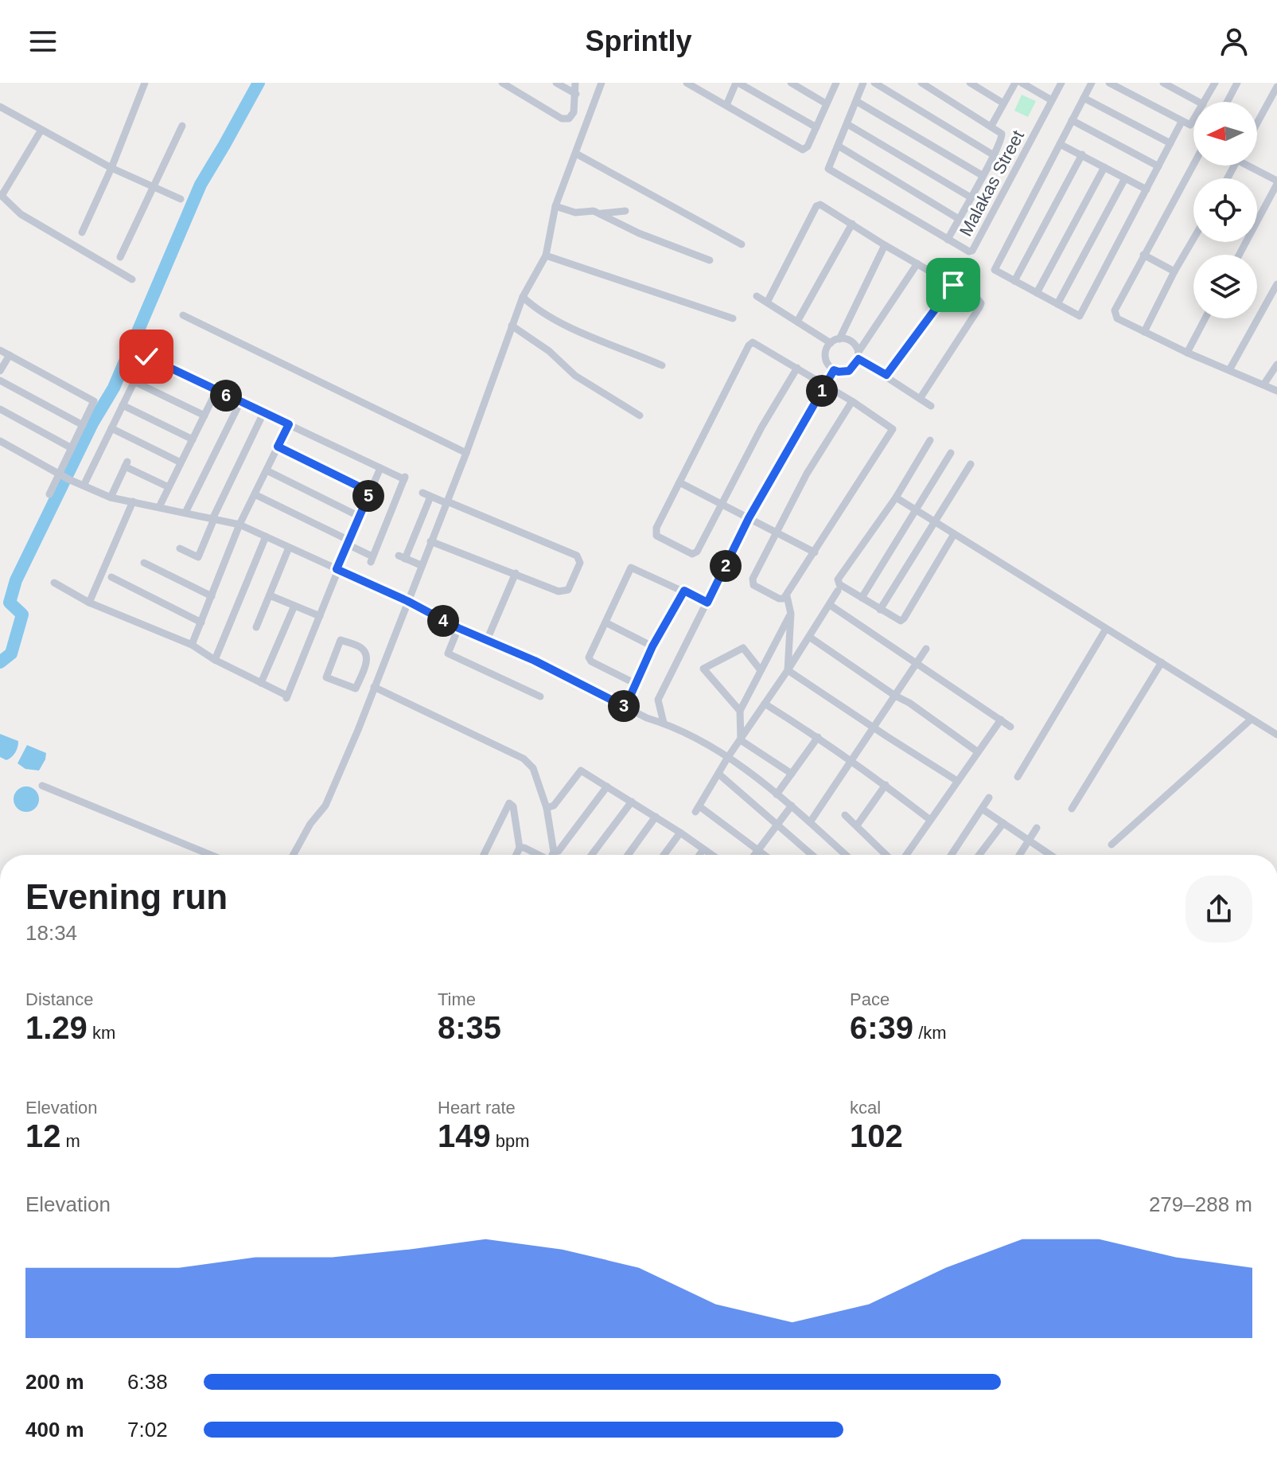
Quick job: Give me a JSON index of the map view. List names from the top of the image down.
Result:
{
  "streets": {
    "street": ["Malakas Street"]
  },
  "north": "left",
  "page": {
    "header": "Sprintly",
    "pins": [
      "1",
      "6",
      "5",
      "2",
      "4",
      "3"
    ],
    "heading": ["Evening run", "18:34"],
    "stats": [
      ["Distance", "1.29 km"],
      ["Time", "8:35"],
      ["Pace", "6:39 /km"],
      ["Elevation", "12 m"],
      ["Heart rate", "149 bpm"],
      ["kcal", "102"]
    ],
    "chart": ["Elevation", "279–288 m"],
    "list": [
      {
        "name": "200 m",
        "note": "6:38"
      },
      {
        "name": "400 m",
        "note": "7:02"
      }
    ]
  }
}
